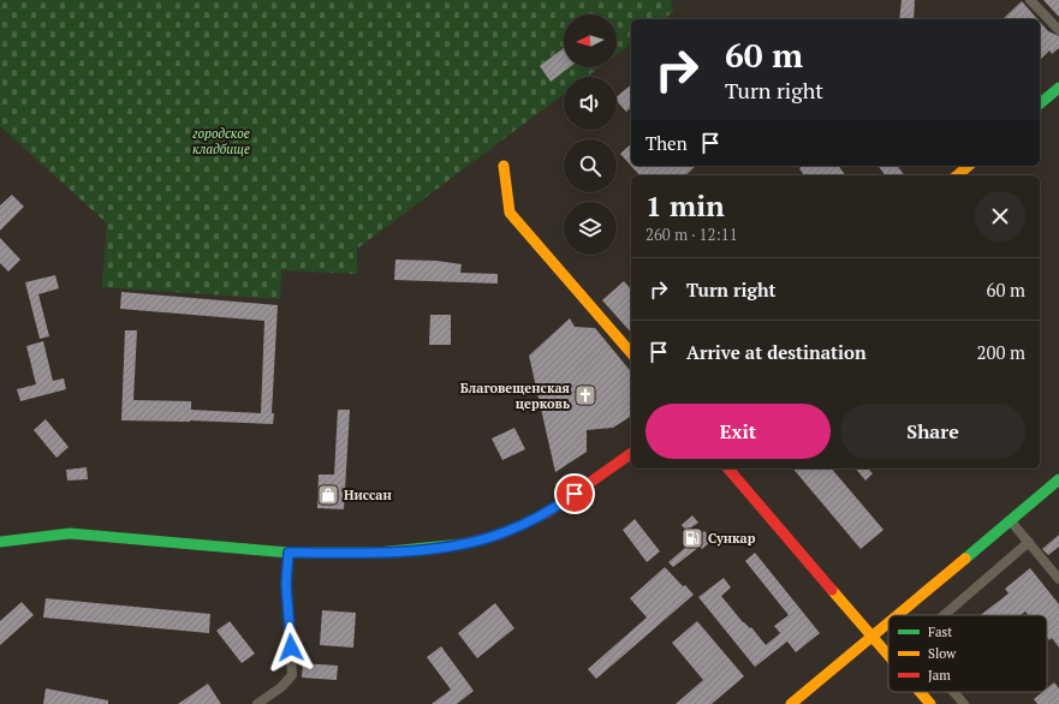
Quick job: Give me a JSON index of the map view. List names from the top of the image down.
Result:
{
  "parks": ["городское кладбище"],
  "places": {
    "church": ["Благовещенская церковь"],
    "shop": ["Ниссан"],
    "fuel station": ["Сункар"]
  },
  "legend": ["Fast", "Slow", "Jam"],
  "north": "left",
  "page": {
    "turn": ["60 m", "Turn right"],
    "then": "Then",
    "heading": ["1 min", "260 m · 12:11"],
    "list": [
      {
        "name": "Turn right",
        "value": "60 m"
      },
      {
        "name": "Arrive at destination",
        "value": "200 m"
      }
    ],
    "buttons": ["Exit", "Share"]
  }
}
